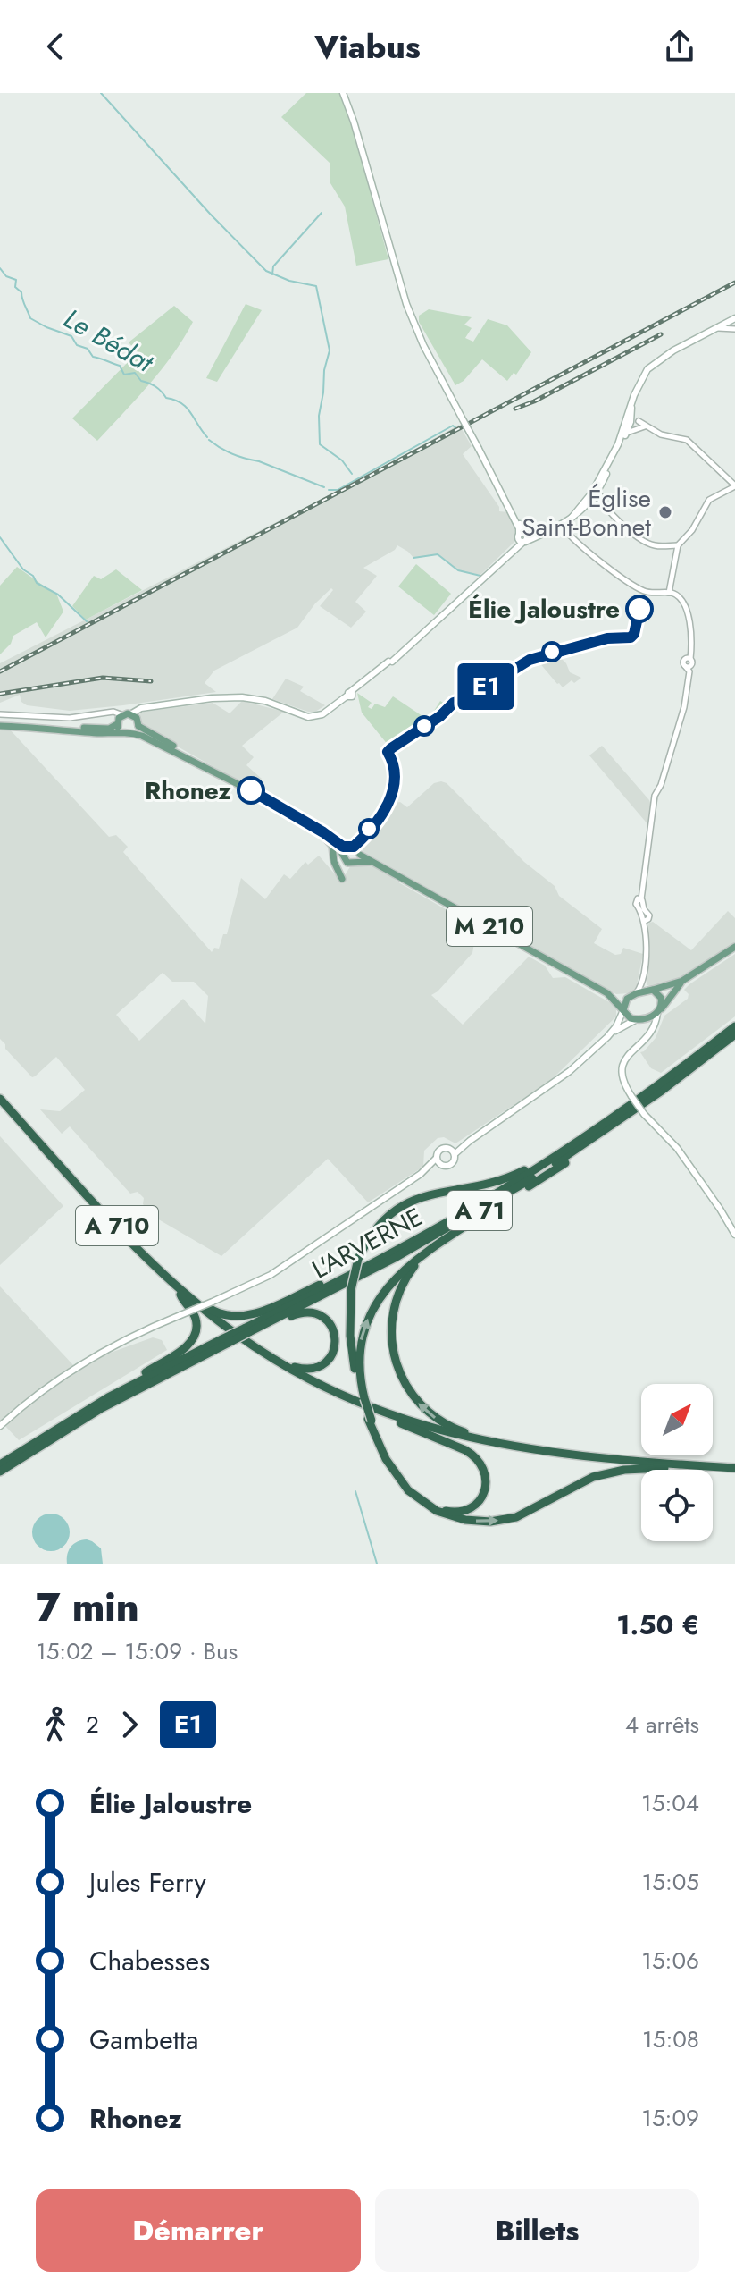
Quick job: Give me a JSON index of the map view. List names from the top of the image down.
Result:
{
  "streets": {
    "highway": ["A 71", "A 710", "L'ARVERNE"],
    "main road": ["M 210"]
  },
  "water": ["Le Bédat"],
  "places": ["Église Saint-Bonnet", "Élie Jaloustre", "Rhonez"],
  "lines": ["bus line E1"],
  "north": "top right",
  "page": {
    "header": "Viabus",
    "on_map": "E1",
    "heading": ["7 min", "15:02 – 15:09 · Bus", "1.50 €"],
    "legs": ["2", "E1", "4 arrêts"],
    "list": [
      {
        "name": "Élie Jaloustre",
        "value": "15:04"
      },
      {
        "name": "Jules Ferry",
        "value": "15:05"
      },
      {
        "name": "Chabesses",
        "value": "15:06"
      },
      {
        "name": "Gambetta",
        "value": "15:08"
      },
      {
        "name": "Rhonez",
        "value": "15:09"
      }
    ],
    "buttons": ["Démarrer", "Billets"]
  }
}
